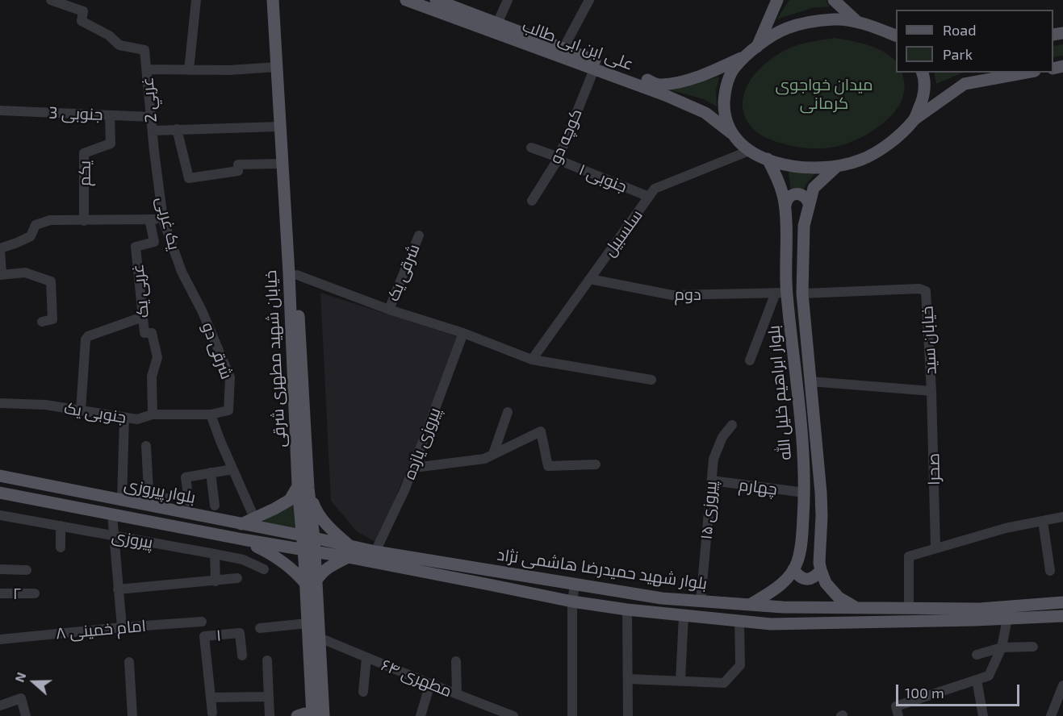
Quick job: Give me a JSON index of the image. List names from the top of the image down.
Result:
{
  "streets": {
    "main road": [
      "علی ابن ابی طالب",
      "خیابان شهید مطهری شرقی",
      "بلوار ابراهیم خلیل الله",
      "بلوار پیروزی",
      "بلوار شهید حمیدرضا هاشمی نژاد"
    ],
    "street": [
      "2 غربي",
      "جنوبی 3",
      "کوچه دو",
      "یکم",
      "جنوبی ۱",
      "یک غربی",
      "سلسبیل",
      "شرقی یک",
      "غربی یک",
      "دوم",
      "خیابان سید",
      "شرقی دو",
      "جنوبی یک",
      "پیروزی یازده",
      "صحرا",
      "چهارم",
      "پیروزی ۱۵",
      "پیروزی",
      "۲",
      "امام خمینی ۸",
      "۱",
      "مطهری ۶۴"
    ]
  },
  "crossings": [
    ["علی ابن ابی طالب", "کوچه دو"],
    ["2 غربي", "جنوبی 3"],
    ["2 غربي", "یک غربی"],
    ["جنوبی 3", "یکم"],
    ["کوچه دو", "جنوبی ۱"],
    ["جنوبی ۱", "سلسبیل"],
    ["یک غربی", "شرقی دو"],
    ["سلسبیل", "دوم"],
    ["غربی یک", "جنوبی یک"],
    ["دوم", "بلوار ابراهیم خلیل الله"],
    ["خیابان سید", "بلوار ابراهیم خلیل الله"],
    ["خیابان سید", "صحرا"],
    ["شرقی دو", "جنوبی یک"],
    ["خیابان شهید مطهری شرقی", "بلوار پیروزی"],
    ["خیابان شهید مطهری شرقی", "بلوار شهید حمیدرضا هاشمی نژاد"],
    ["خیابان شهید مطهری شرقی", "مطهری ۶۴"],
    ["بلوار ابراهیم خلیل الله", "چهارم"],
    ["بلوار ابراهیم خلیل الله", "بلوار شهید حمیدرضا هاشمی نژاد"],
    ["پیروزی یازده", "بلوار شهید حمیدرضا هاشمی نژاد"],
    ["چهارم", "پیروزی ۱۵"],
    ["بلوار پیروزی", "بلوار شهید حمیدرضا هاشمی نژاد"],
    ["پیروزی ۱۵", "بلوار شهید حمیدرضا هاشمی نژاد"]
  ],
  "parks": ["میدان خواجوی کرمانی"],
  "legend": ["Road", "Park"],
  "scale_bar": "100 m",
  "north": "left"
}
